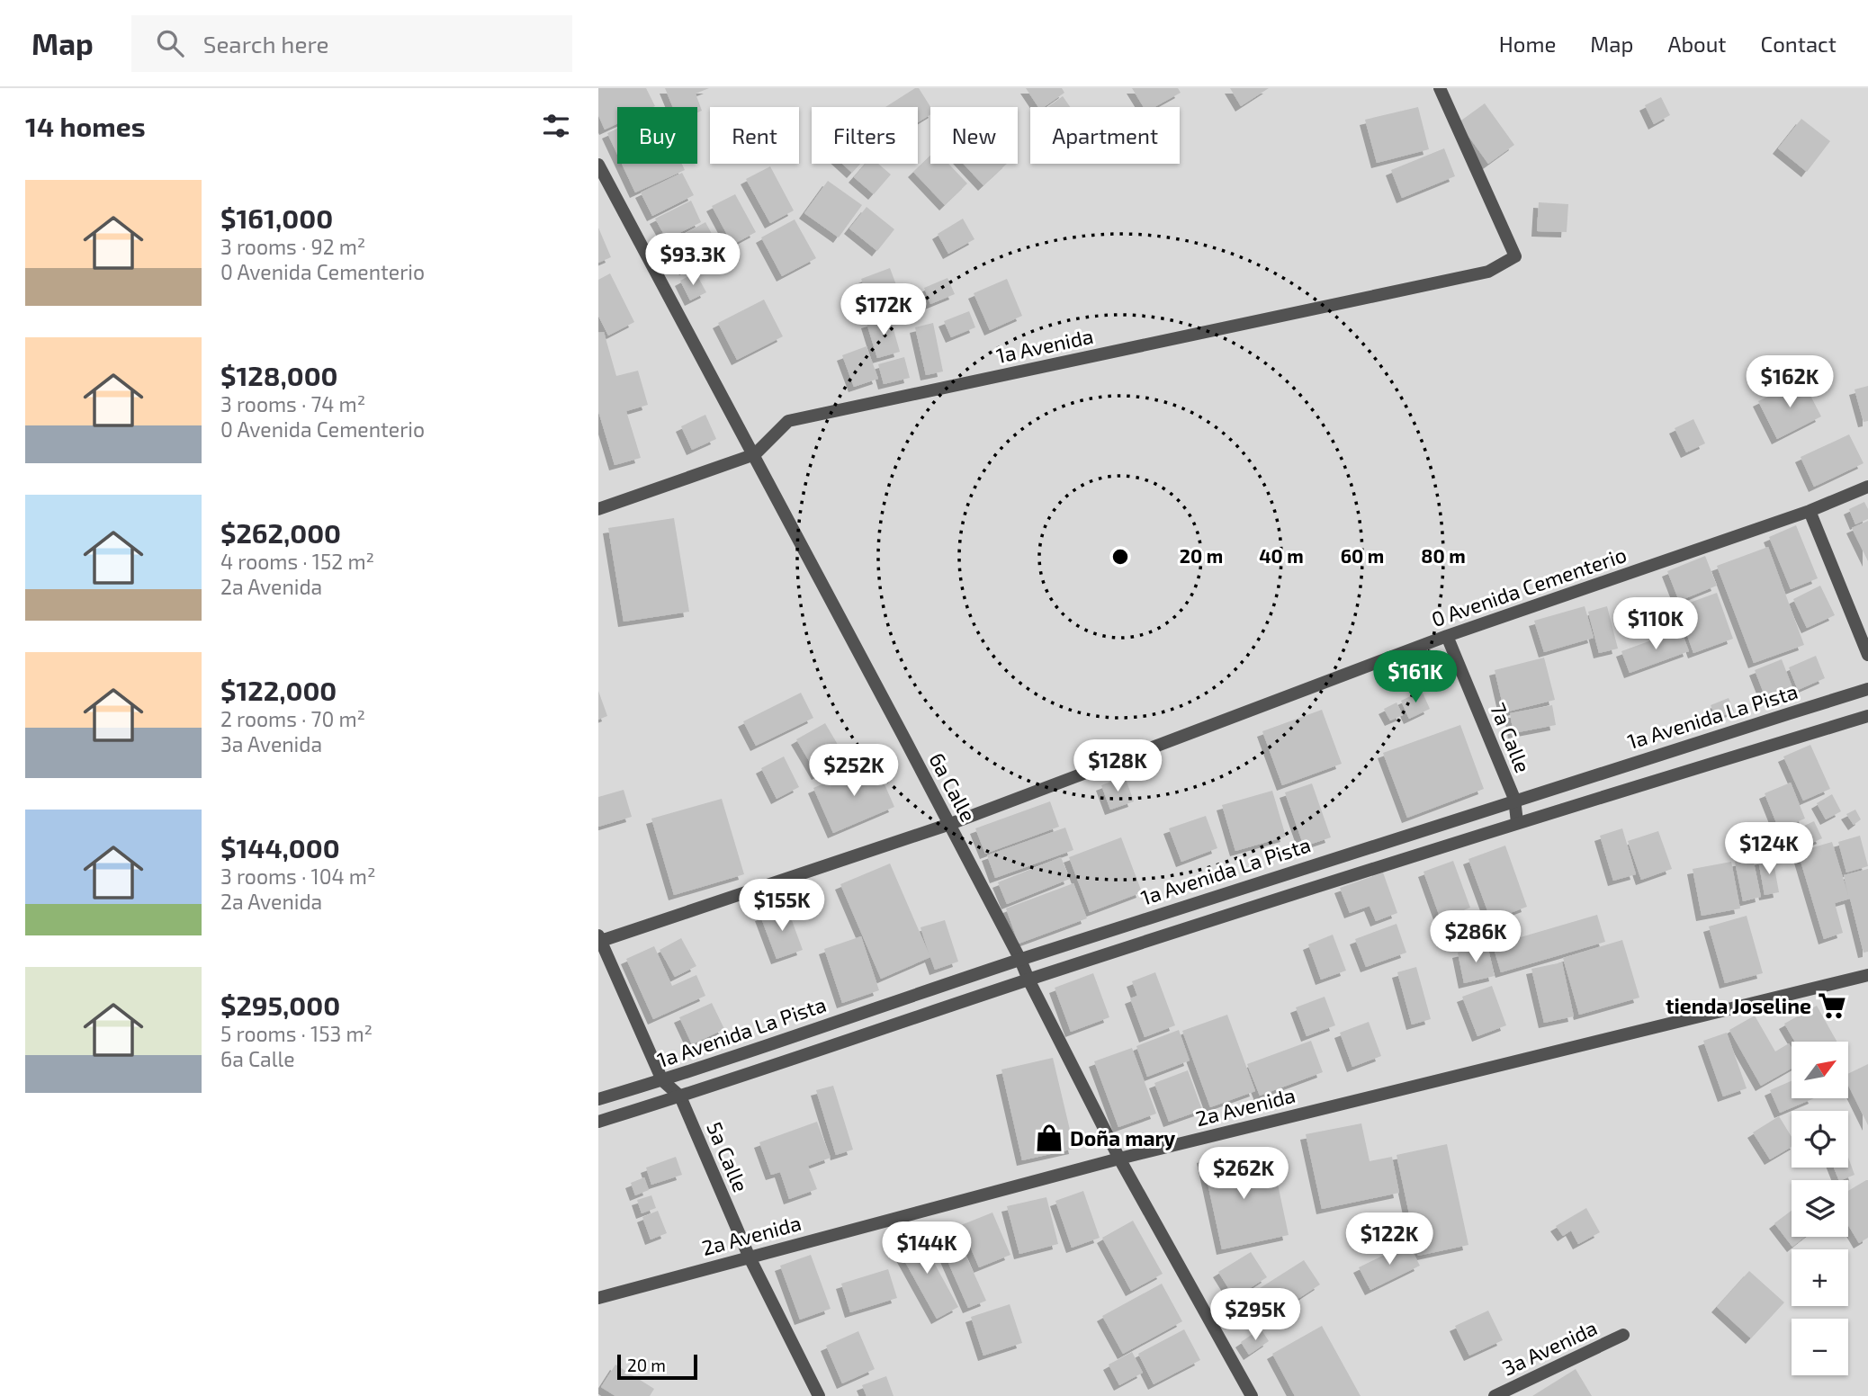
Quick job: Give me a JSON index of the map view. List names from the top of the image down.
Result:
{
  "streets": {
    "street": [
      "1a Avenida",
      "0 Avenida Cementerio",
      "1a Avenida La Pista",
      "7a Calle",
      "6a Calle",
      "2a Avenida",
      "5a Calle",
      "3a Avenida"
    ]
  },
  "crossings": [
    ["1a Avenida", "6a Calle"],
    ["0 Avenida Cementerio", "7a Calle"],
    ["0 Avenida Cementerio", "6a Calle"],
    ["0 Avenida Cementerio", "5a Calle"],
    ["1a Avenida La Pista", "7a Calle"],
    ["1a Avenida La Pista", "6a Calle"],
    ["1a Avenida La Pista", "5a Calle"],
    ["6a Calle", "2a Avenida"],
    ["2a Avenida", "5a Calle"]
  ],
  "places": {
    "supermarket": ["tienda Joseline"],
    "shop": ["Doña mary"]
  },
  "scale_bar": "20 m",
  "north": "top right",
  "page": {
    "header": "Map",
    "search": "Search here",
    "nav": [
      "Home",
      "Map",
      "About",
      "Contact"
    ],
    "heading": "14 homes",
    "chip": [
      "Buy",
      "Rent",
      "Filters",
      "New",
      "Apartment"
    ],
    "list": [
      {
        "name": "$161,000",
        "note": "3 rooms · 92 m² · 0 Avenida Cementerio"
      },
      {
        "name": "$128,000",
        "note": "3 rooms · 74 m² · 0 Avenida Cementerio"
      },
      {
        "name": "$262,000",
        "note": "4 rooms · 152 m² · 2a Avenida"
      },
      {
        "name": "$122,000",
        "note": "2 rooms · 70 m² · 3a Avenida"
      },
      {
        "name": "$144,000",
        "note": "3 rooms · 104 m² · 2a Avenida"
      },
      {
        "name": "$295,000",
        "note": "5 rooms · 153 m² · 6a Calle"
      }
    ],
    "price": [
      "$93.3K",
      "$172K",
      "$162K",
      "$110K",
      "$161K",
      "$128K",
      "$252K",
      "$124K",
      "$155K",
      "$286K",
      "$262K",
      "$122K",
      "$144K",
      "$295K"
    ],
    "map_buttons": ["+", "−"],
    "scale": "20 m"
  },
  "rings": [
    "20 m",
    "40 m",
    "60 m",
    "80 m"
  ]
}
